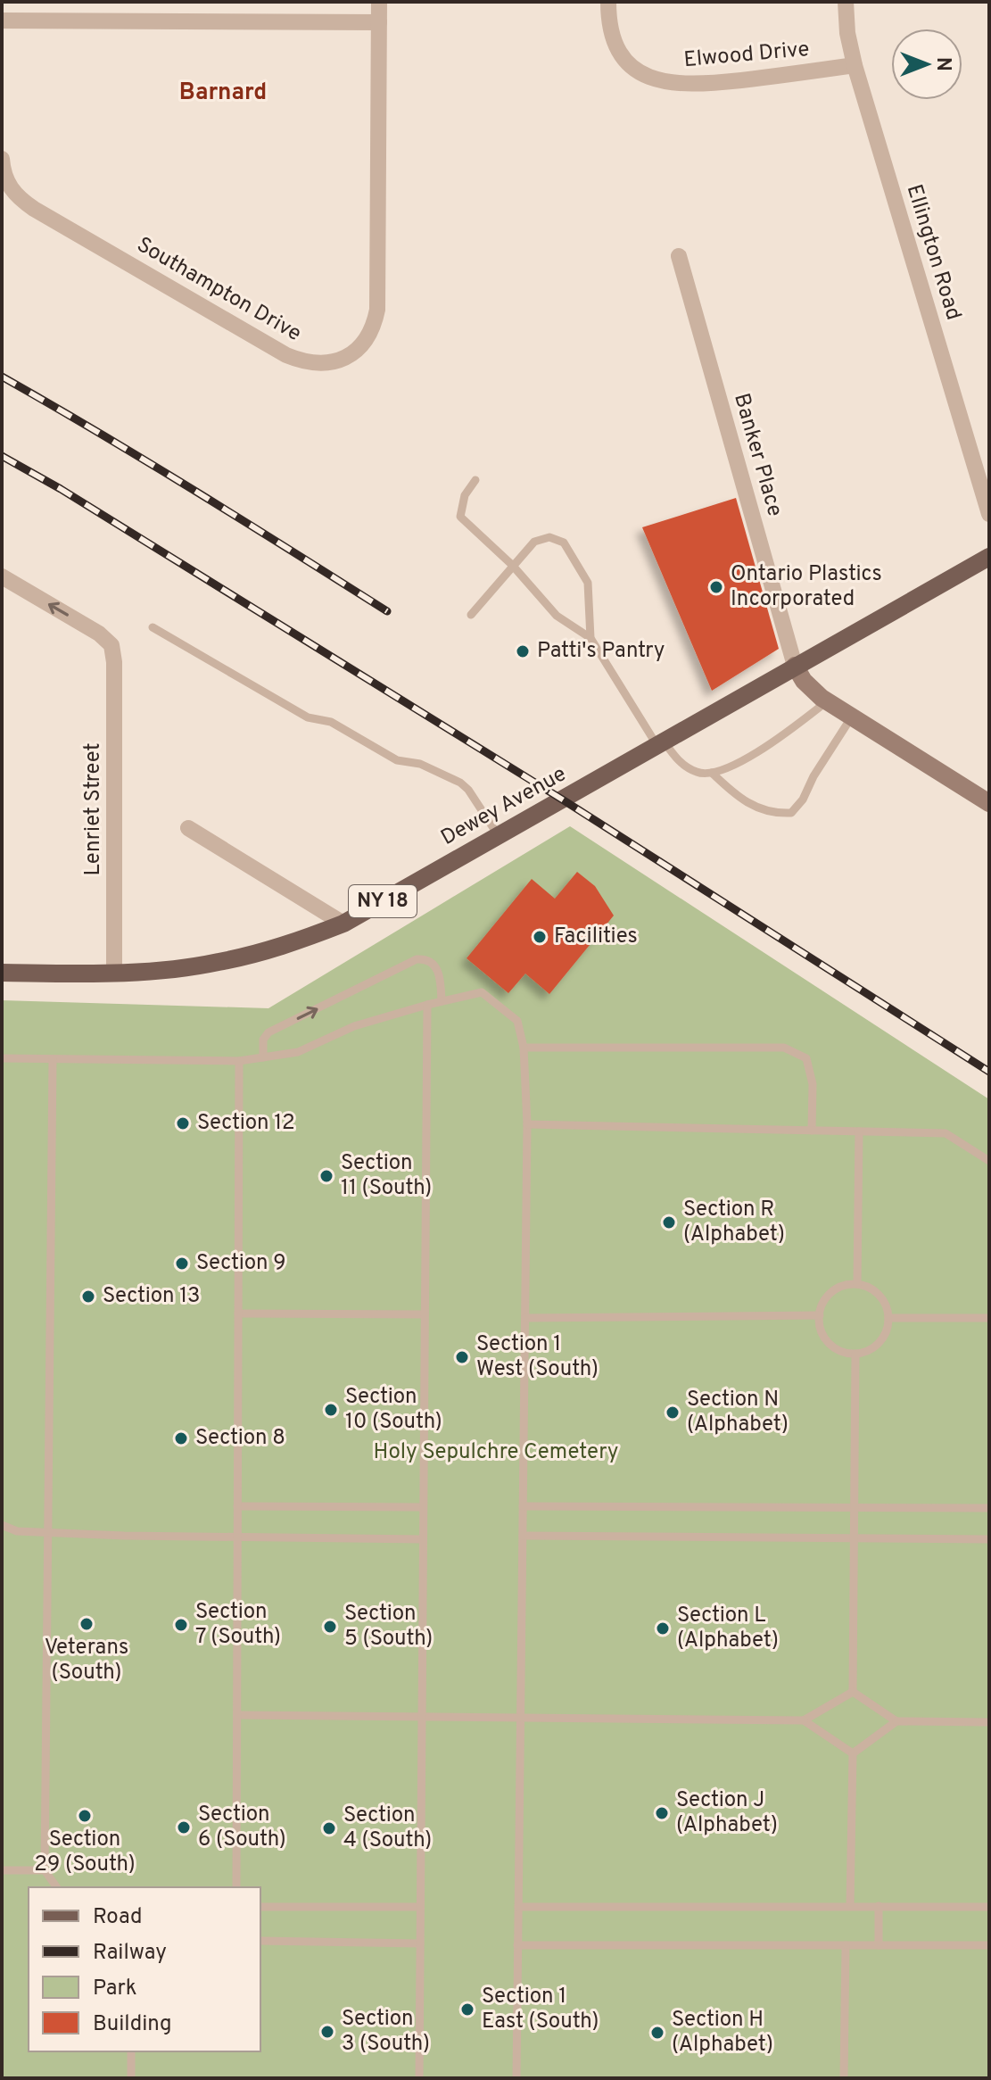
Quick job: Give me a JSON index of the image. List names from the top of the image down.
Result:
{
  "streets": {
    "main road": ["Dewey Avenue", "NY 18"],
    "street": [
      "Elwood Drive",
      "Ellington Road",
      "Southampton Drive",
      "Banker Place",
      "Lenriet Street"
    ]
  },
  "crossings": [
    ["Elwood Drive", "Ellington Road"],
    ["Banker Place", "Dewey Avenue"],
    ["Dewey Avenue", "Lenriet Street"]
  ],
  "one_way": ["Lenriet Street"],
  "districts": ["Barnard"],
  "parks": ["Holy Sepulchre Cemetery"],
  "places": [
    "Ontario Plastics Incorporated",
    "Patti's Pantry",
    "Facilities",
    "Section 12",
    "Section 11 (South)",
    "Section R (Alphabet)",
    "Section 9",
    "Section 13",
    "Section 1 West (South)",
    "Section 10 (South)",
    "Section N (Alphabet)",
    "Section 8",
    "Veterans (South)",
    "Section 7 (South)",
    "Section 5 (South)",
    "Section L (Alphabet)",
    "Section J (Alphabet)",
    "Section 29 (South)",
    "Section 6 (South)",
    "Section 4 (South)",
    "Section 1 East (South)",
    "Section 3 (South)",
    "Section H (Alphabet)"
  ],
  "legend": [
    "Road",
    "Railway",
    "Park",
    "Building"
  ],
  "north": "right"
}
